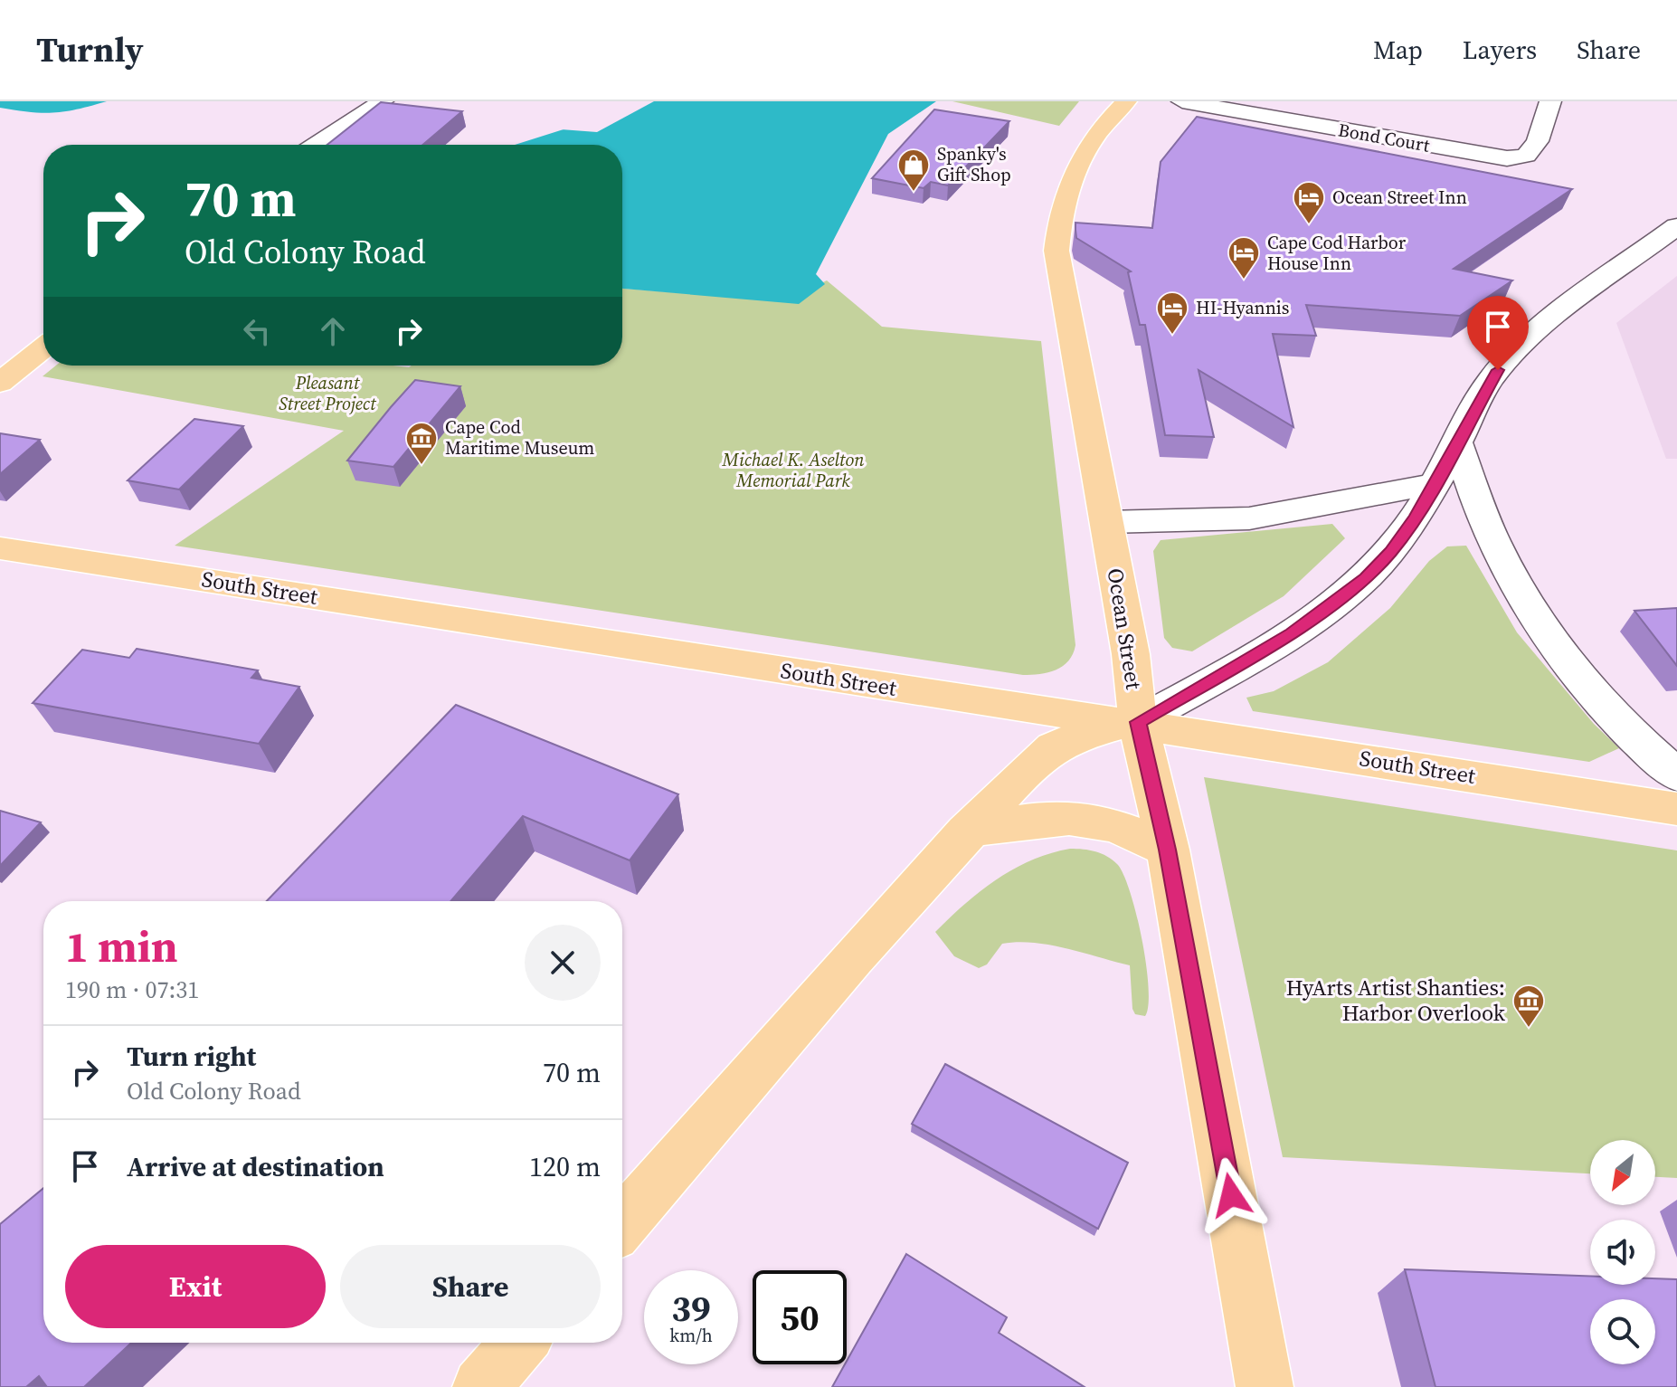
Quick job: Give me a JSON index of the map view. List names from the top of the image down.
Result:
{
  "streets": {
    "main road": ["South Street", "Ocean Street"],
    "street": ["Bond Court"]
  },
  "crossings": [
    ["South Street", "Ocean Street"]
  ],
  "parks": ["Pleasant Street Project", "Michael K. Aselton Memorial Park"],
  "places": {
    "shop": ["Spanky's Gift Shop"],
    "hotel": ["Ocean Street Inn", "Cape Cod Harbor House Inn", "HI-Hyannis"],
    "museum": ["Cape Cod Maritime Museum", "HyArts Artist Shanties: Harbor Overlook"]
  },
  "north": "bottom left",
  "page": {
    "header": "Turnly",
    "nav": ["Map", "Layers", "Share"],
    "turn": ["70 m", "Old Colony Road"],
    "heading": ["1 min", "190 m · 07:31"],
    "list": [
      {
        "name": "Turn right",
        "note": "Old Colony Road",
        "value": "70 m"
      },
      {
        "name": "Arrive at destination",
        "value": "120 m"
      }
    ],
    "buttons": ["Exit", "Share"],
    "speed": "39 km/h",
    "limit": "50"
  }
}
